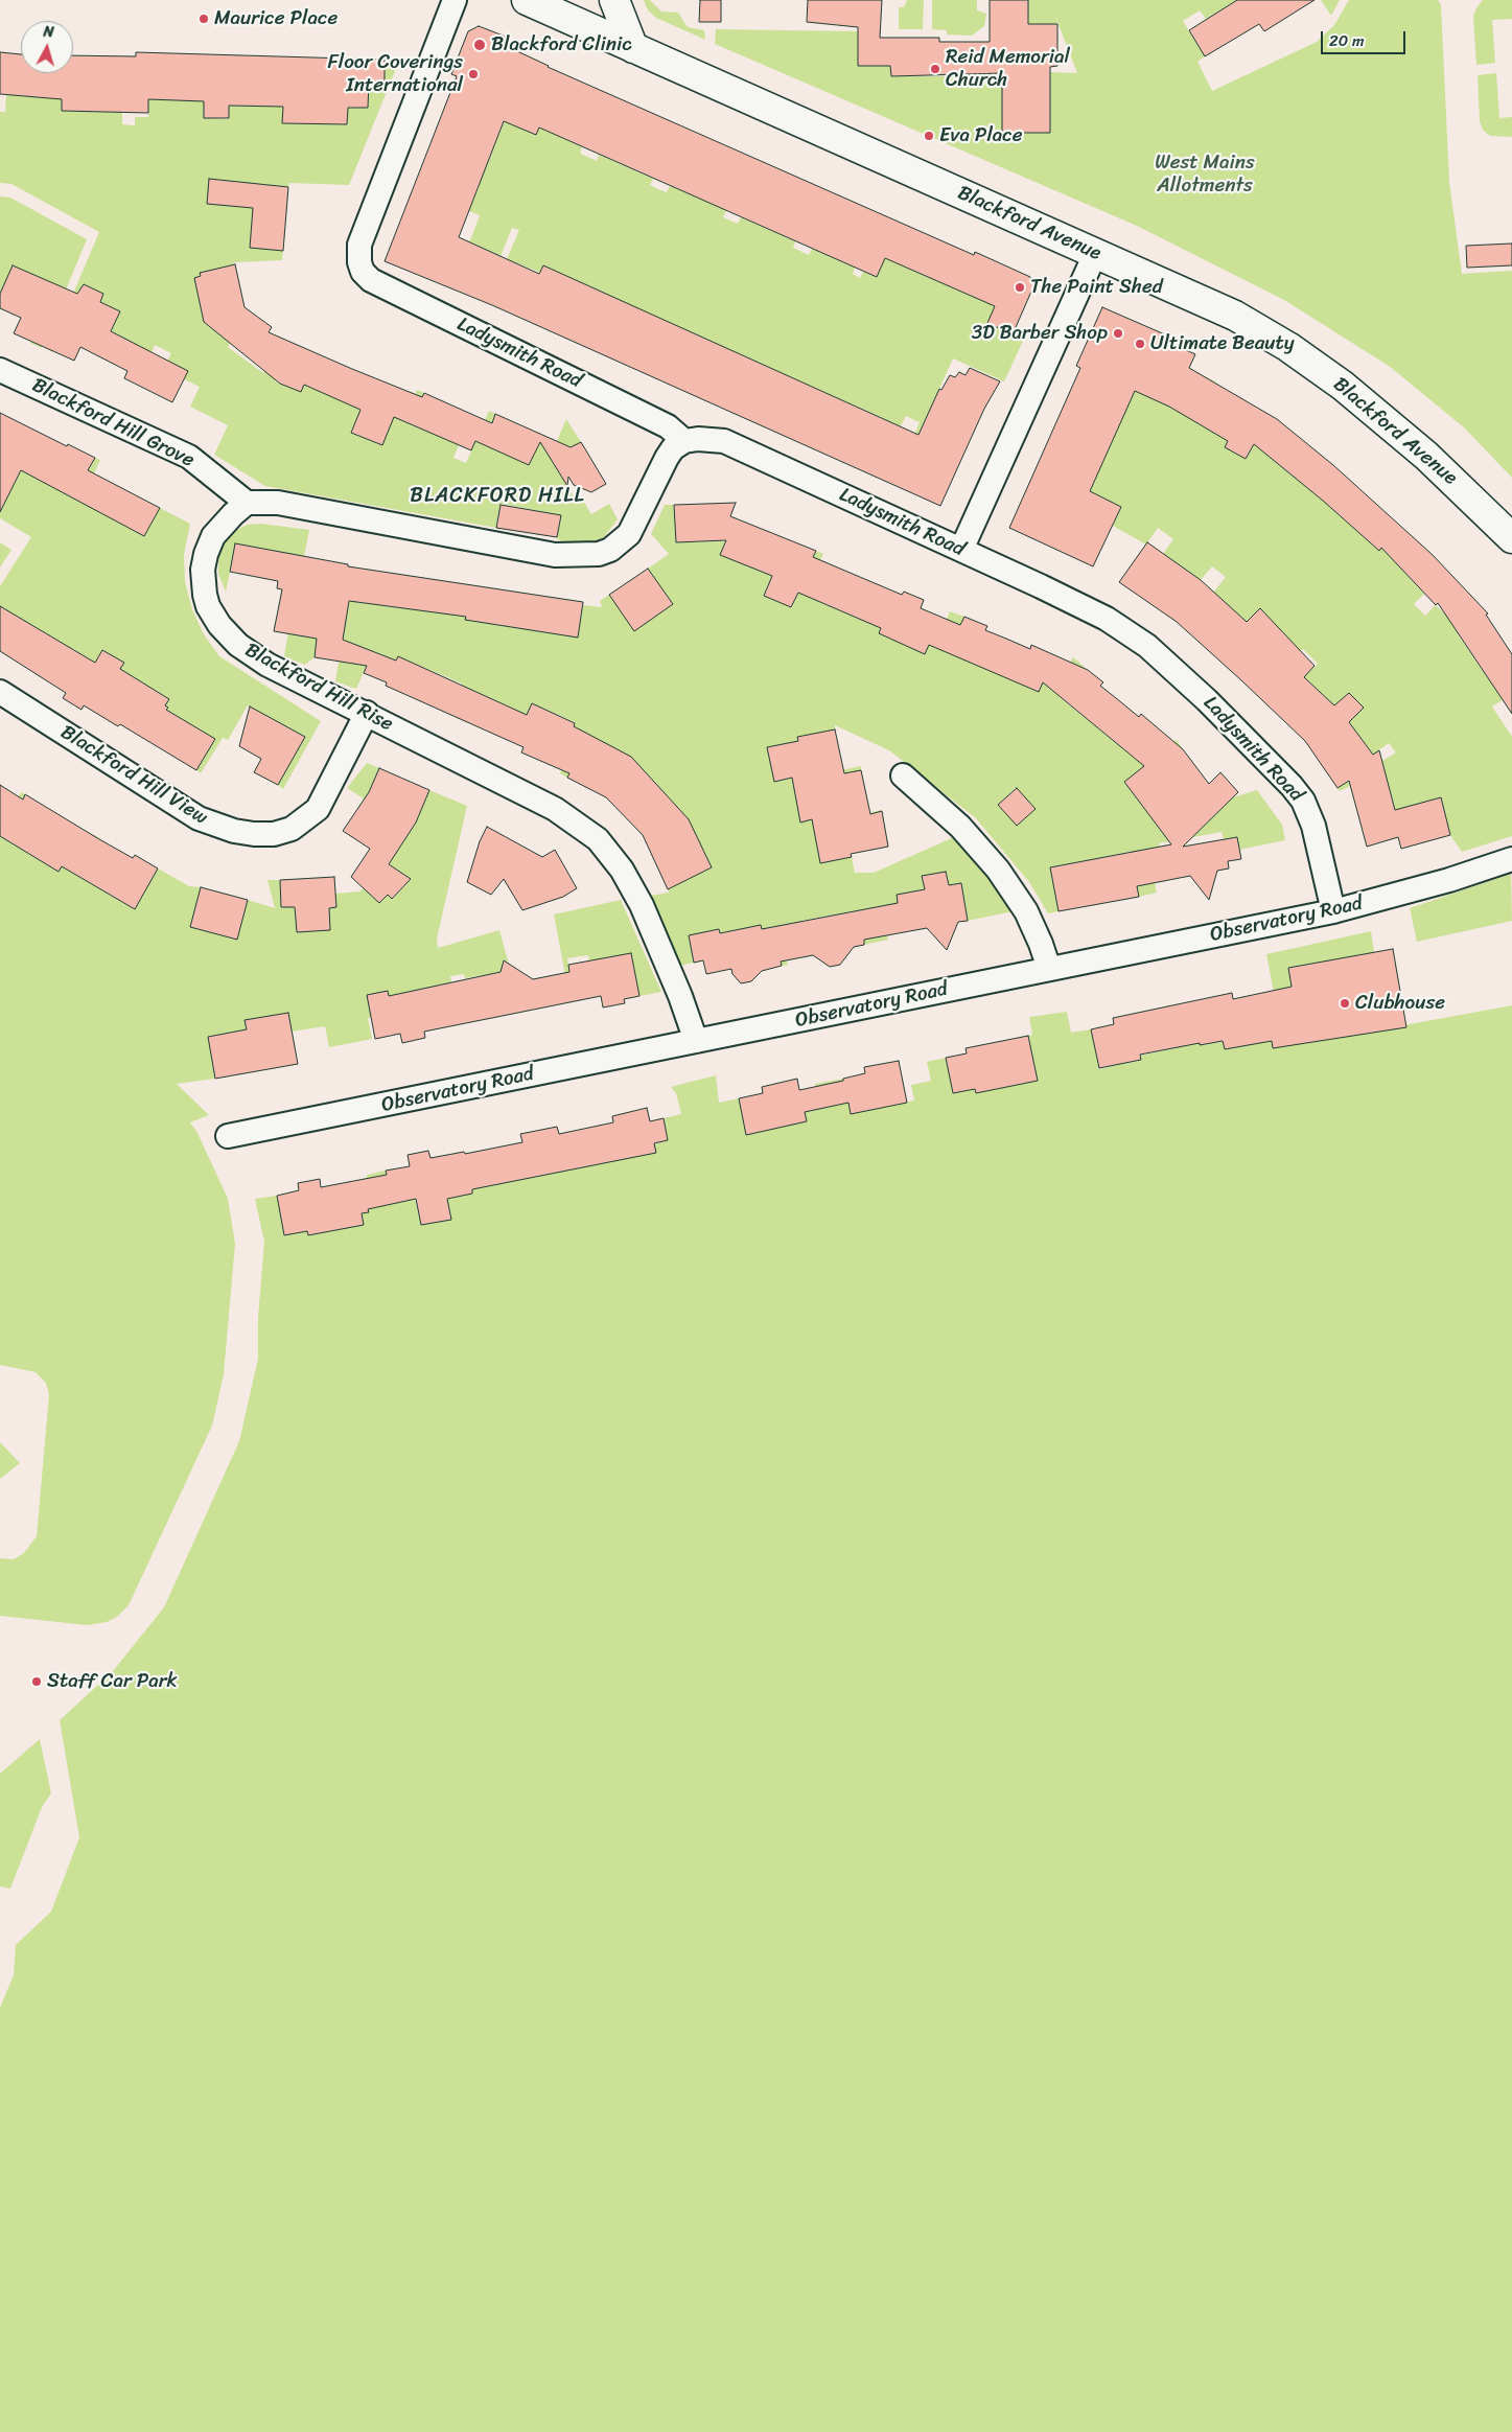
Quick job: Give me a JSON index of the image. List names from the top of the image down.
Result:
{
  "streets": {
    "street": [
      "Blackford Avenue",
      "Ladysmith Road",
      "Blackford Hill Grove",
      "Blackford Hill Rise",
      "Blackford Hill View",
      "Observatory Road"
    ]
  },
  "crossings": [
    ["Ladysmith Road", "Observatory Road"],
    ["Blackford Hill Grove", "Blackford Hill Rise"],
    ["Blackford Hill Rise", "Blackford Hill View"],
    ["Blackford Hill Rise", "Observatory Road"]
  ],
  "districts": ["BLACKFORD HILL"],
  "parks": ["West Mains Allotments"],
  "places": [
    "Maurice Place",
    "Blackford Clinic",
    "Reid Memorial Church",
    "Floor Coverings International",
    "Eva Place",
    "The Paint Shed",
    "3D Barber Shop",
    "Ultimate Beauty",
    "Clubhouse",
    "Staff Car Park"
  ],
  "scale_bar": "20 m",
  "north": "top"
}
